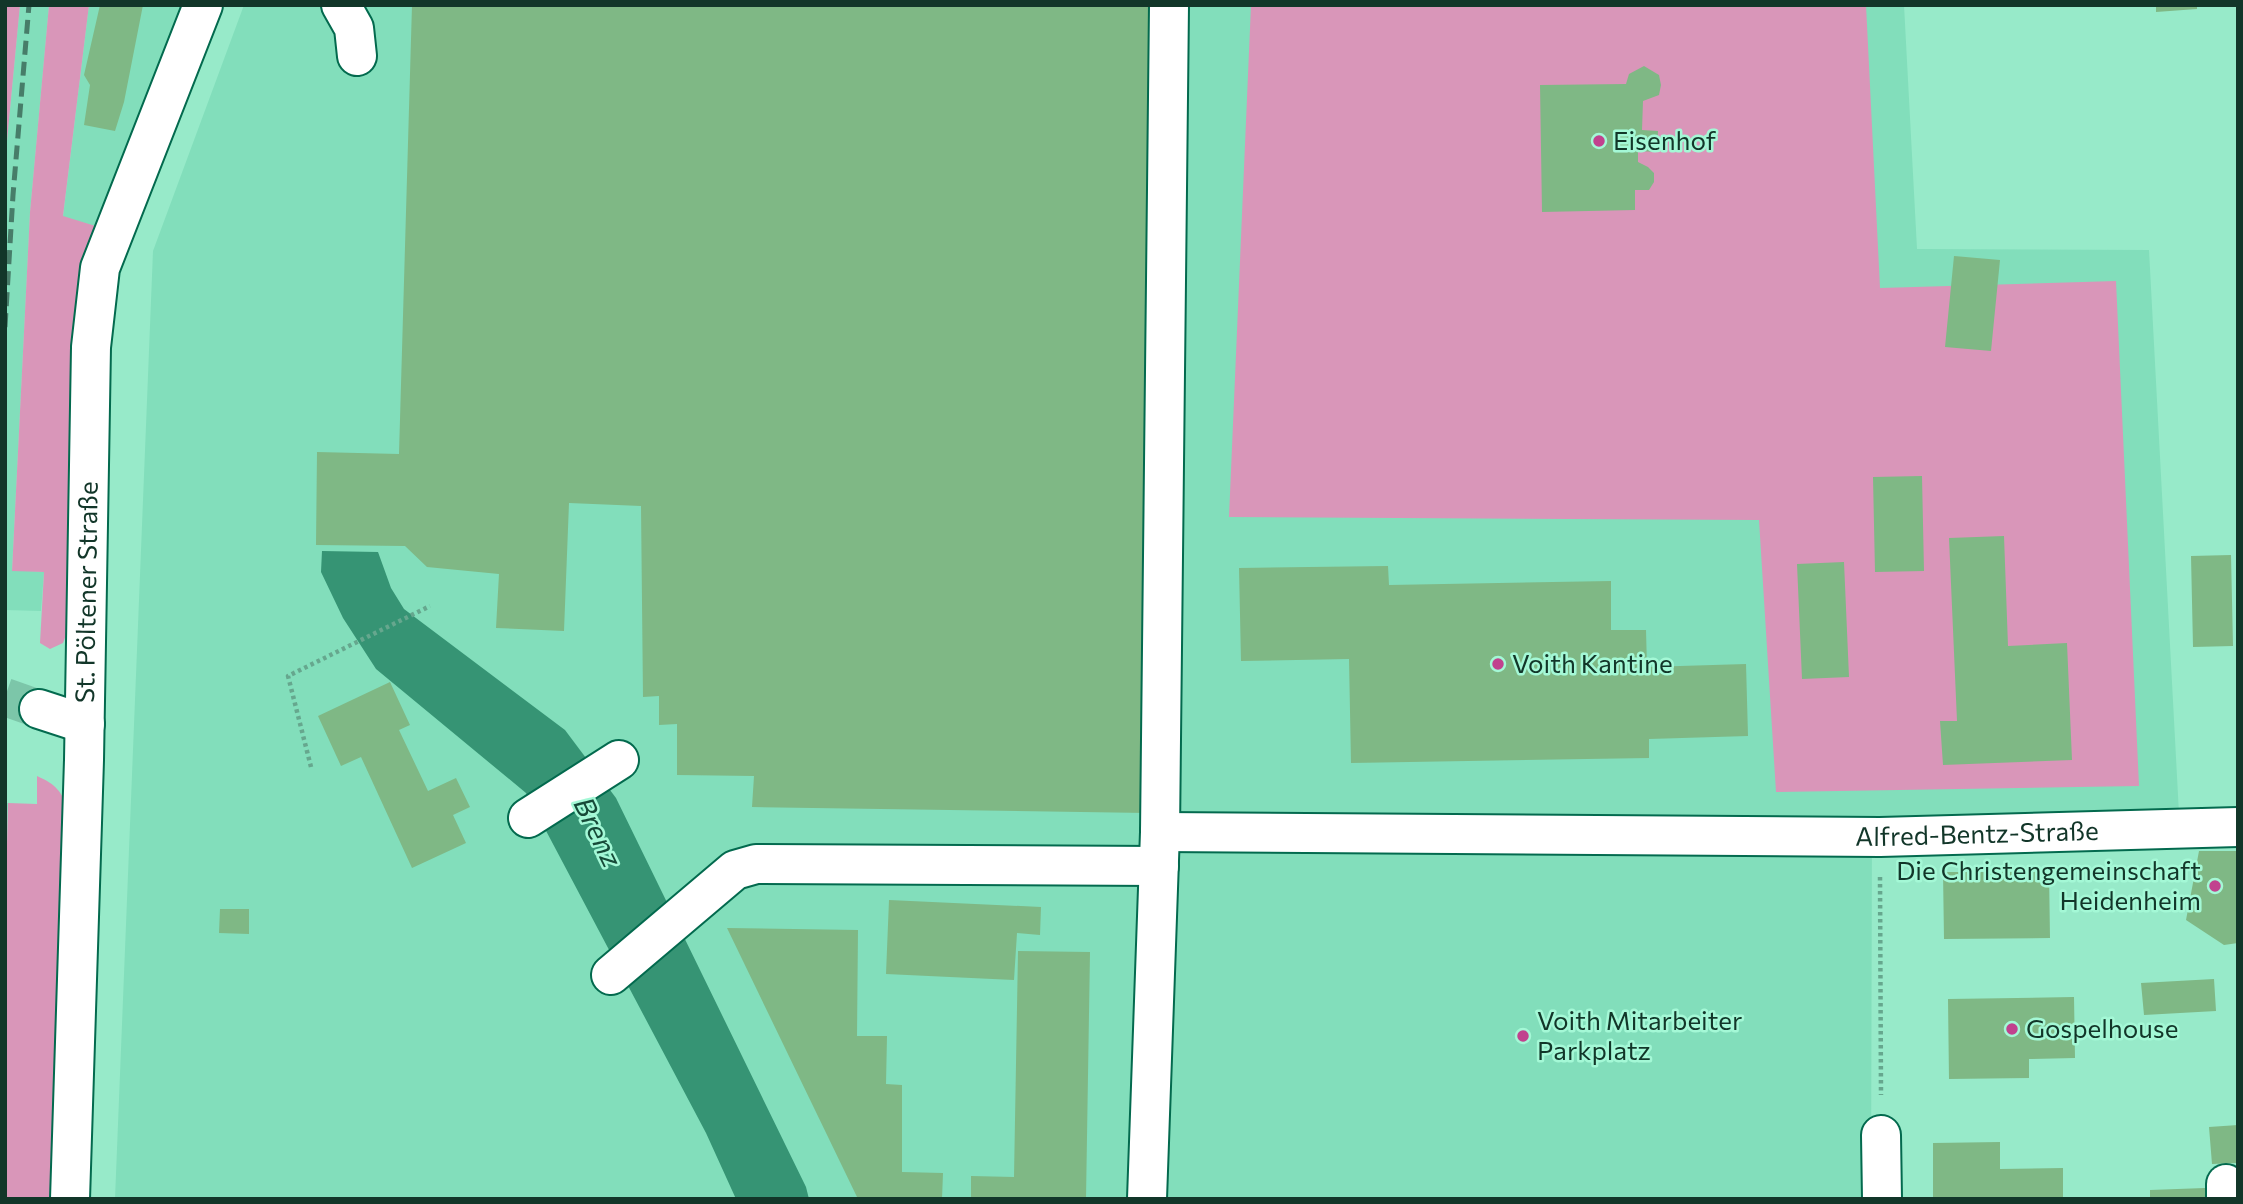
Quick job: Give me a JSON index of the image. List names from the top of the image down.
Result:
{
  "streets": {
    "street": ["St. Pöltener Straße", "Alfred-Bentz-Straße"]
  },
  "water": ["Brenz"],
  "places": [
    "Eisenhof",
    "Voith Kantine",
    "Die Christengemeinschaft Heidenheim",
    "Gospelhouse",
    "Voith Mitarbeiter Parkplatz"
  ]
}
